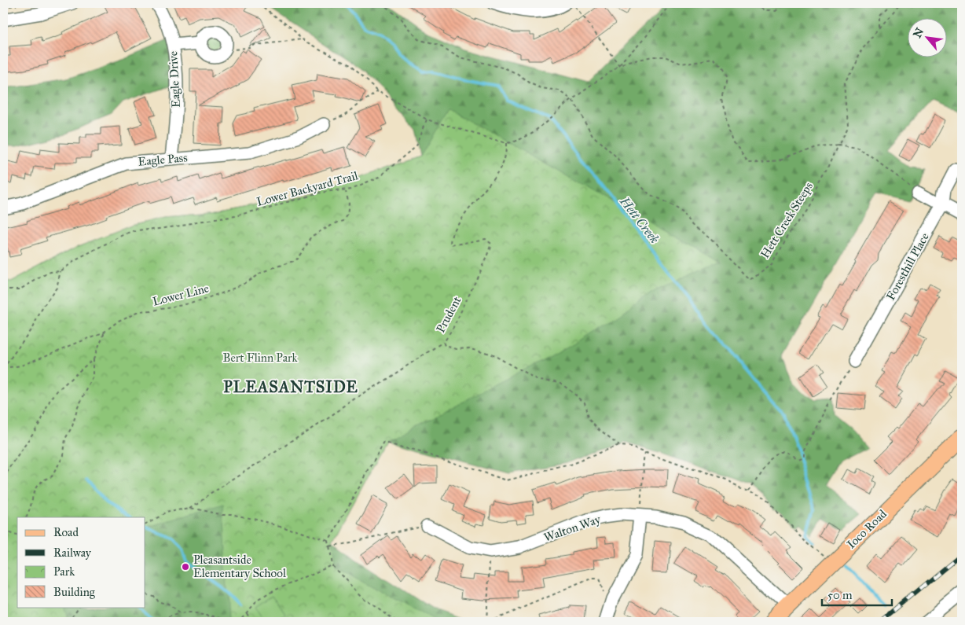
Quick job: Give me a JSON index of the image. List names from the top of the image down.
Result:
{
  "streets": {
    "main road": ["Ioco Road"],
    "street": [
      "Eagle Drive",
      "Eagle Pass",
      "Foresthill Place",
      "Walton Way"
    ],
    "path": [
      "Lower Backyard Trail",
      "Hett Creek Steeps",
      "Lower Line",
      "Prudent"
    ]
  },
  "crossings": [
    ["Eagle Drive", "Eagle Pass"],
    ["Lower Backyard Trail", "Lower Line"],
    ["Walton Way", "Ioco Road"]
  ],
  "districts": ["PLEASANTSIDE"],
  "water": ["Hett Creek"],
  "parks": ["Bert Flinn Park"],
  "places": ["Pleasantside Elementary School"],
  "legend": [
    "Road",
    "Railway",
    "Park",
    "Building"
  ],
  "scale_bar": "50 m",
  "north": "top left"
}
